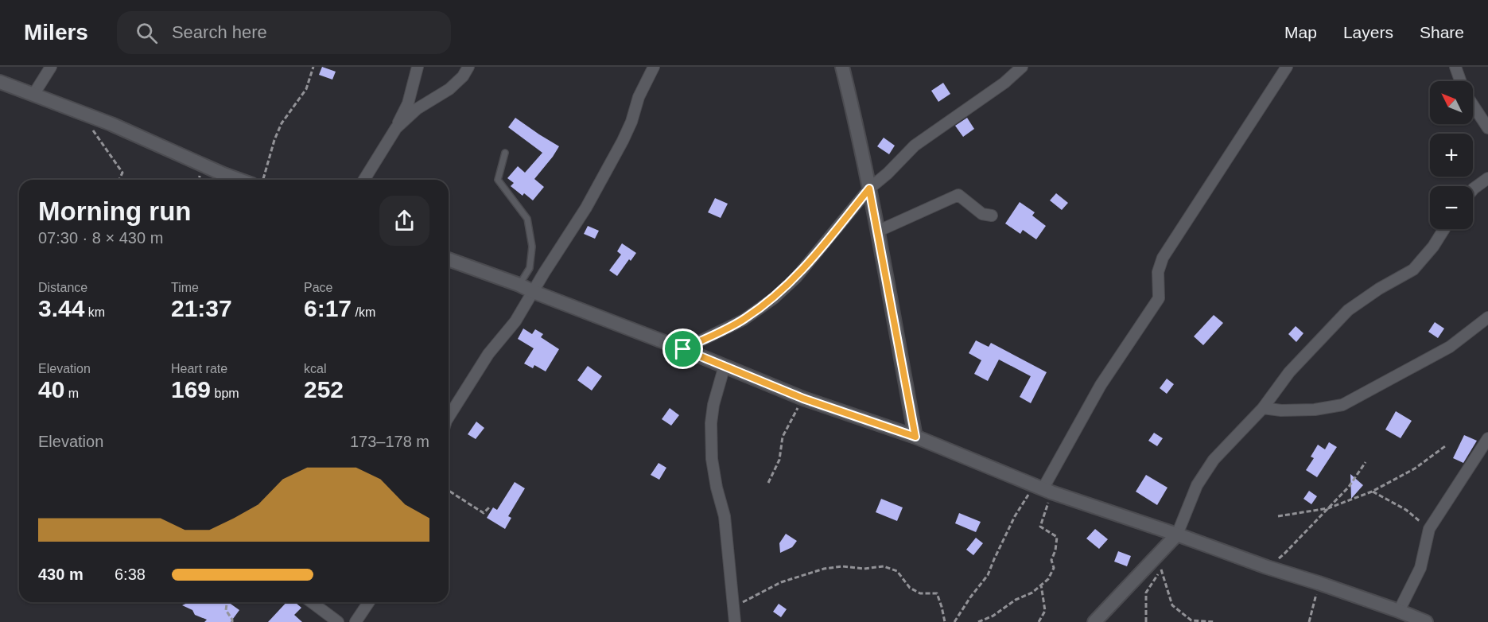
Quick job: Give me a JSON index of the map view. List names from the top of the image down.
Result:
{
  "north": "top left",
  "page": {
    "header": "Milers",
    "search": "Search here",
    "nav": ["Map", "Layers", "Share"],
    "map_buttons": ["+", "−"],
    "heading": ["Morning run", "07:30 · 8 × 430 m"],
    "stats": [
      ["Distance", "3.44 km"],
      ["Time", "21:37"],
      ["Pace", "6:17 /km"],
      ["Elevation", "40 m"],
      ["Heart rate", "169 bpm"],
      ["kcal", "252"]
    ],
    "chart": ["Elevation", "173–178 m"],
    "list": [
      {
        "name": "430 m",
        "note": "6:38"
      }
    ]
  }
}
